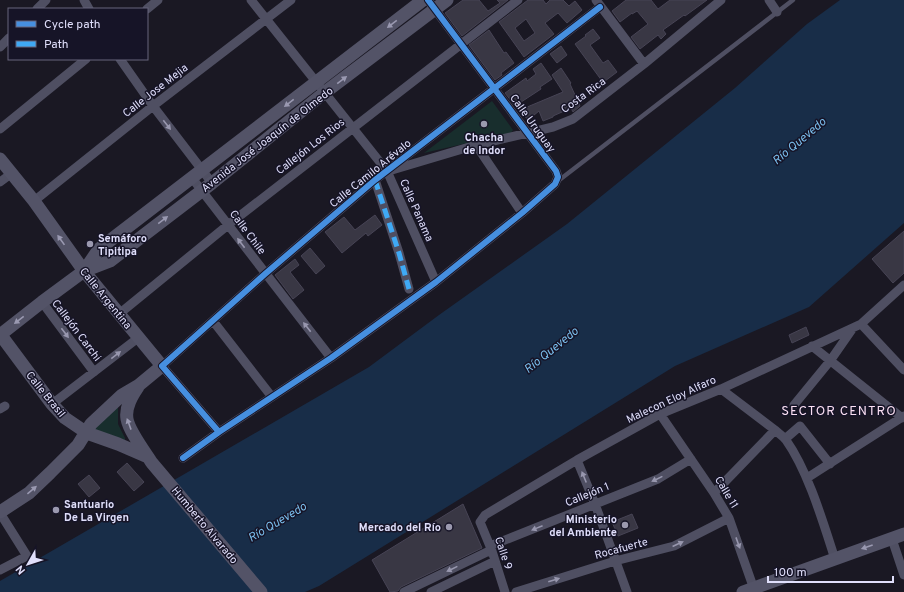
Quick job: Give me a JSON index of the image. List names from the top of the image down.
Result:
{
  "streets": {
    "main road": [
      "Avenida José Joaquín de Olmedo",
      "Calle Camilo Arévalo",
      "Calle Argentina",
      "Calle Brasil",
      "Humberto Alvarado"
    ],
    "street": [
      "Calle Jose Mejia",
      "Costa Rica",
      "Calle Uruguay",
      "Callejón Los Rios",
      "Calle Panama",
      "Calle Chile",
      "Callejón Carchi",
      "Malecon Eloy Alfaro",
      "Calle 11",
      "Callejón 1",
      "Rocafuerte",
      "Calle 9"
    ]
  },
  "crossings": [
    ["Calle Jose Mejia", "Calle Panama"],
    ["Calle Jose Mejia", "Calle Chile"],
    ["Calle Jose Mejia", "Calle Argentina"],
    ["Costa Rica", "Calle Uruguay"],
    ["Costa Rica", "Calle Camilo Arévalo"],
    ["Costa Rica", "Calle Panama"],
    ["Calle Uruguay", "Avenida José Joaquín de Olmedo"],
    ["Calle Uruguay", "Callejón Los Rios"],
    ["Calle Uruguay", "Calle Camilo Arévalo"],
    ["Avenida José Joaquín de Olmedo", "Calle Panama"],
    ["Avenida José Joaquín de Olmedo", "Calle Chile"],
    ["Avenida José Joaquín de Olmedo", "Calle Argentina"],
    ["Avenida José Joaquín de Olmedo", "Callejón Carchi"],
    ["Avenida José Joaquín de Olmedo", "Calle Brasil"],
    ["Callejón Los Rios", "Calle Panama"],
    ["Callejón Los Rios", "Calle Chile"],
    ["Callejón Los Rios", "Calle Argentina"],
    ["Calle Camilo Arévalo", "Calle Panama"],
    ["Calle Camilo Arévalo", "Calle Chile"],
    ["Calle Camilo Arévalo", "Calle Argentina"],
    ["Calle Camilo Arévalo", "Calle Brasil"],
    ["Calle Camilo Arévalo", "Humberto Alvarado"],
    ["Calle Brasil", "Humberto Alvarado"],
    ["Malecon Eloy Alfaro", "Calle 11"],
    ["Malecon Eloy Alfaro", "Calle 9"],
    ["Calle 11", "Callejón 1"],
    ["Calle 11", "Rocafuerte"],
    ["Callejón 1", "Calle 9"]
  ],
  "one_way": [
    "Callejón Carchi",
    "Calle 11",
    "Callejón 1",
    "Rocafuerte"
  ],
  "districts": ["SECTOR CENTRO"],
  "water": ["Río Quevedo"],
  "places": [
    "Chacha de Indor",
    "Semáforo Tipitipa",
    "Santuario De La Virgen",
    "Ministerio del Ambiente",
    "Mercado del Río"
  ],
  "legend": ["Cycle path", "Path"],
  "scale_bar": "100 m",
  "north": "bottom left"
}
